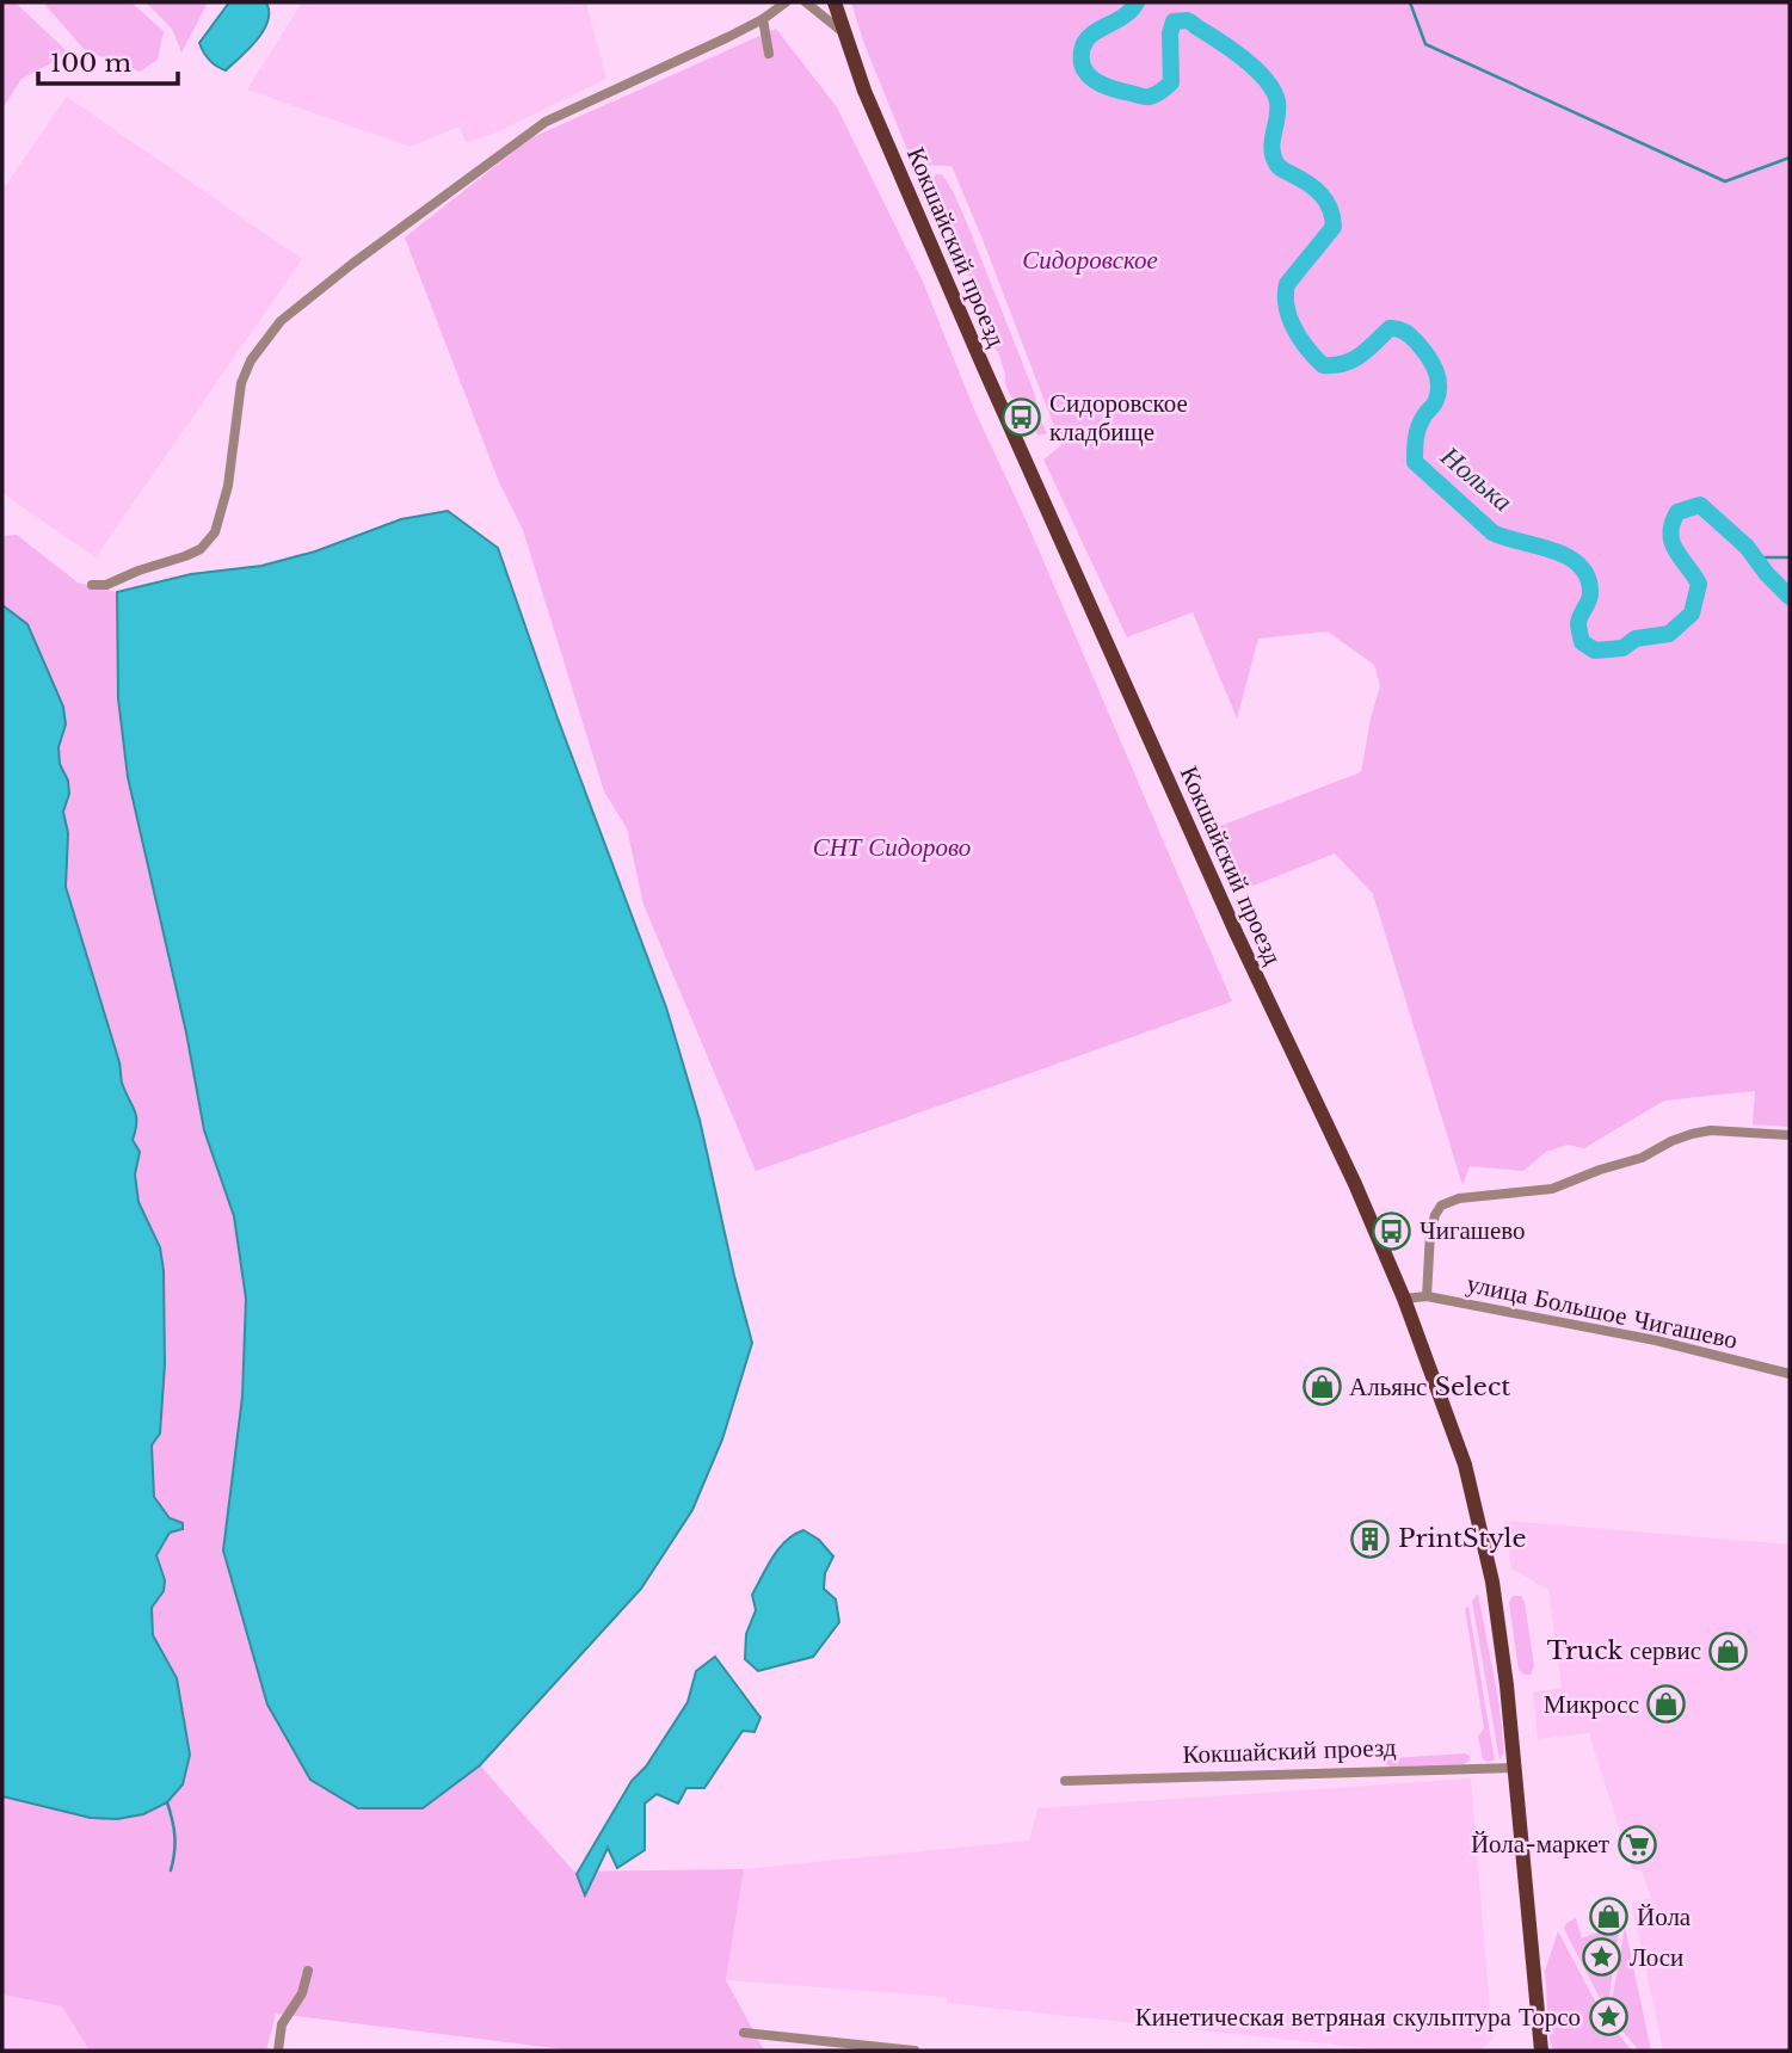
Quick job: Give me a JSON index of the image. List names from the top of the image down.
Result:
{
  "streets": {
    "main road": ["Кокшайский проезд"],
    "street": ["улица Большое Чигашево"]
  },
  "crossings": [
    ["Кокшайский проезд", "улица Большое Чигашево"]
  ],
  "water": ["Нолька"],
  "parks": ["Сидоровское", "СНТ Сидорово"],
  "places": {
    "bus stop": ["Сидоровское кладбище", "Чигашево"],
    "shop": [
      "Альянс Select",
      "Truck сервис",
      "Микросс",
      "Йола"
    ],
    "building": ["PrintStyle"],
    "supermarket": ["Йола-маркет"],
    "place": ["Лоси", "Кинетическая ветряная скульптура Торсо"]
  },
  "scale_bar": "100 m"
}
